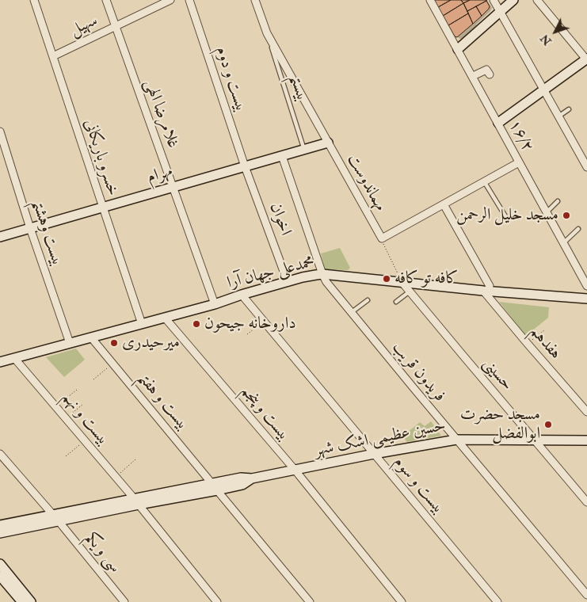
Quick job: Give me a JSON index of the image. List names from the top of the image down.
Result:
{
  "streets": {
    "street": [
      "سهیل",
      "بیست و دوم",
      "غلامرضا الهی",
      "۱۶/۲",
      "خسرو باریکانی",
      "مهرام",
      "مهماندوست",
      "اخوان",
      "بیست وهشتم",
      "محمدعلی جهان آرا",
      "هفدهم",
      "فریدون قریب",
      "حسینی",
      "بیست و هفتم",
      "بیست و پنجم",
      "بیست و نهم",
      "حسین عظیمی اشک شهر",
      "بیست و سوم",
      "سی و یکم"
    ],
    "lane": ["بیستم"]
  },
  "crossings": [
    ["سهیل", "غلامرضا الهی"],
    ["سهیل", "خسرو باریکانی"],
    ["بیست و دوم", "مهرام"],
    ["بیست و دوم", "اخوان"],
    ["بیستم", "مهرام"],
    ["بیستم", "مهماندوست"],
    ["غلامرضا الهی", "مهرام"],
    ["غلامرضا الهی", "محمدعلی جهان آرا"],
    ["خسرو باریکانی", "مهرام"],
    ["خسرو باریکانی", "محمدعلی جهان آرا"],
    ["مهرام", "مهماندوست"],
    ["مهرام", "اخوان"],
    ["مهرام", "بیست وهشتم"],
    ["مهرام", "فریدون قریب"],
    ["اخوان", "محمدعلی جهان آرا"],
    ["بیست وهشتم", "محمدعلی جهان آرا"],
    ["محمدعلی جهان آرا", "هفدهم"],
    ["محمدعلی جهان آرا", "فریدون قریب"],
    ["محمدعلی جهان آرا", "حسینی"],
    ["محمدعلی جهان آرا", "بیست و هفتم"],
    ["محمدعلی جهان آرا", "بیست و پنجم"],
    ["محمدعلی جهان آرا", "بیست و نهم"],
    ["محمدعلی جهان آرا", "بیست و سوم"],
    ["فریدون قریب", "حسین عظیمی اشک شهر"],
    ["حسینی", "حسین عظیمی اشک شهر"],
    ["بیست و هفتم", "حسین عظیمی اشک شهر"],
    ["بیست و پنجم", "حسین عظیمی اشک شهر"],
    ["بیست و نهم", "حسین عظیمی اشک شهر"],
    ["حسین عظیمی اشک شهر", "بیست و سوم"],
    ["حسین عظیمی اشک شهر", "سی و یکم"]
  ],
  "places": [
    "مسجد خلیل الرحمن",
    "کافه تو کافه",
    "داروخانه جیحون",
    "میرحیدری",
    "مسجد حضرت ابوالفضل"
  ],
  "north": "bottom left"
}
